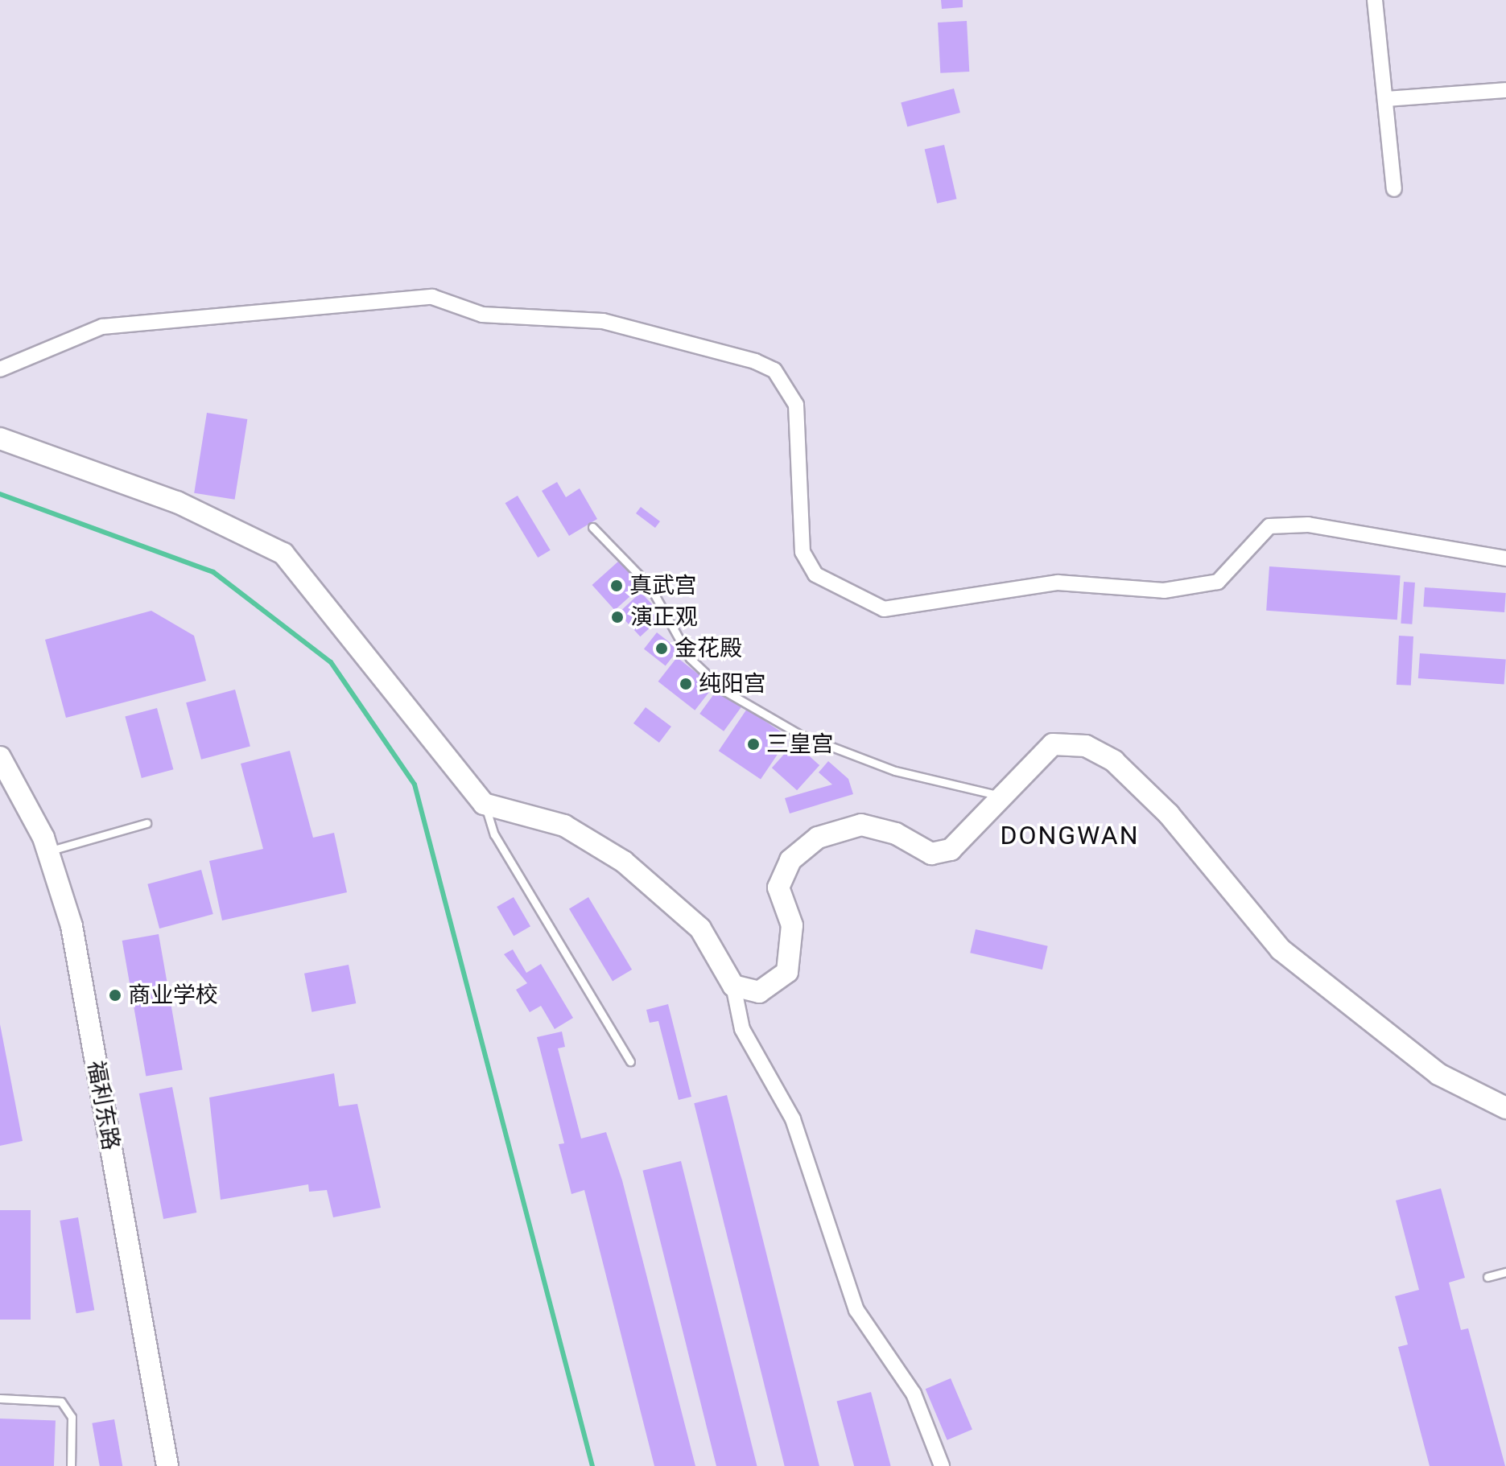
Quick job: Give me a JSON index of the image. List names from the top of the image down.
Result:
{
  "streets": {
    "main road": ["福利东路"]
  },
  "districts": ["DONGWAN"],
  "places": [
    "真武宫",
    "演正观",
    "金花殿",
    "纯阳宫",
    "三皇宫",
    "商业学校"
  ]
}
